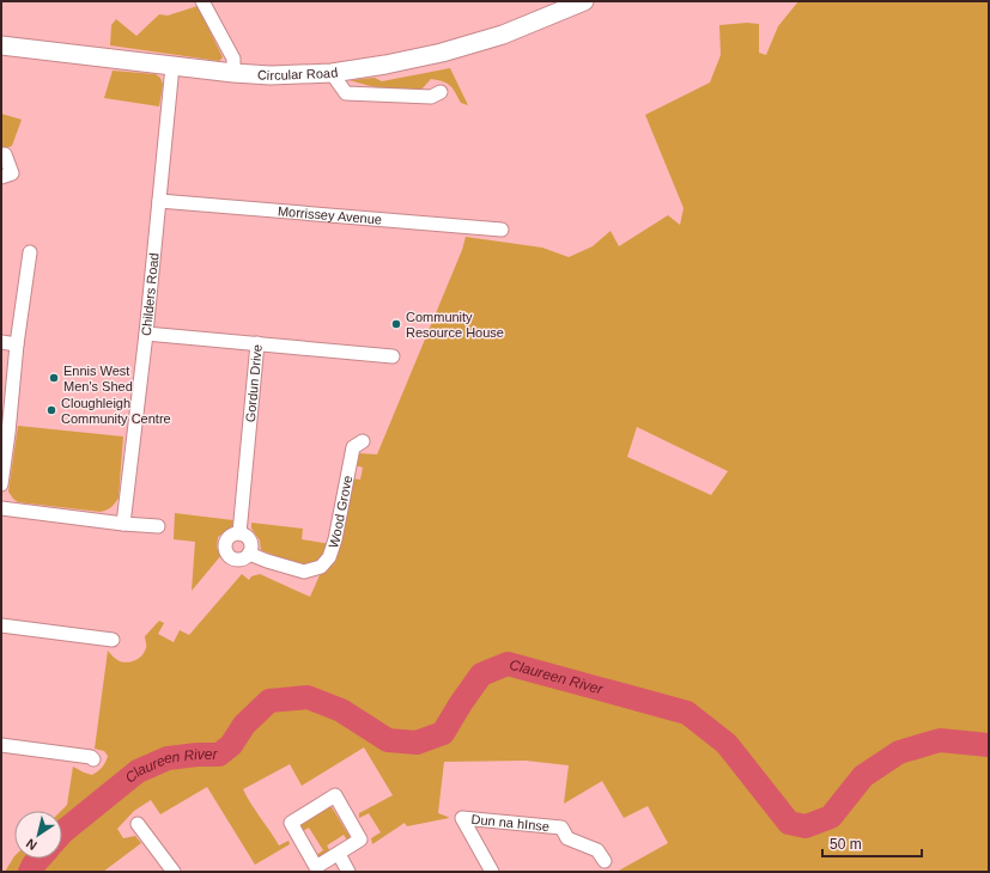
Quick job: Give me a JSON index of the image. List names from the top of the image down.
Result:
{
  "streets": {
    "main road": ["Circular Road"],
    "street": [
      "Morrissey Avenue",
      "Childers Road",
      "Gordun Drive",
      "Wood Grove",
      "Dun na hInse"
    ]
  },
  "crossings": [
    ["Circular Road", "Childers Road"],
    ["Morrissey Avenue", "Childers Road"],
    ["Childers Road", "Gordun Drive"],
    ["Gordun Drive", "Wood Grove"]
  ],
  "water": ["Claureen River"],
  "places": ["Community Resource House", "Ennis West Men's Shed", "Cloughleigh Community Centre"],
  "scale_bar": "50 m",
  "north": "bottom left"
}
